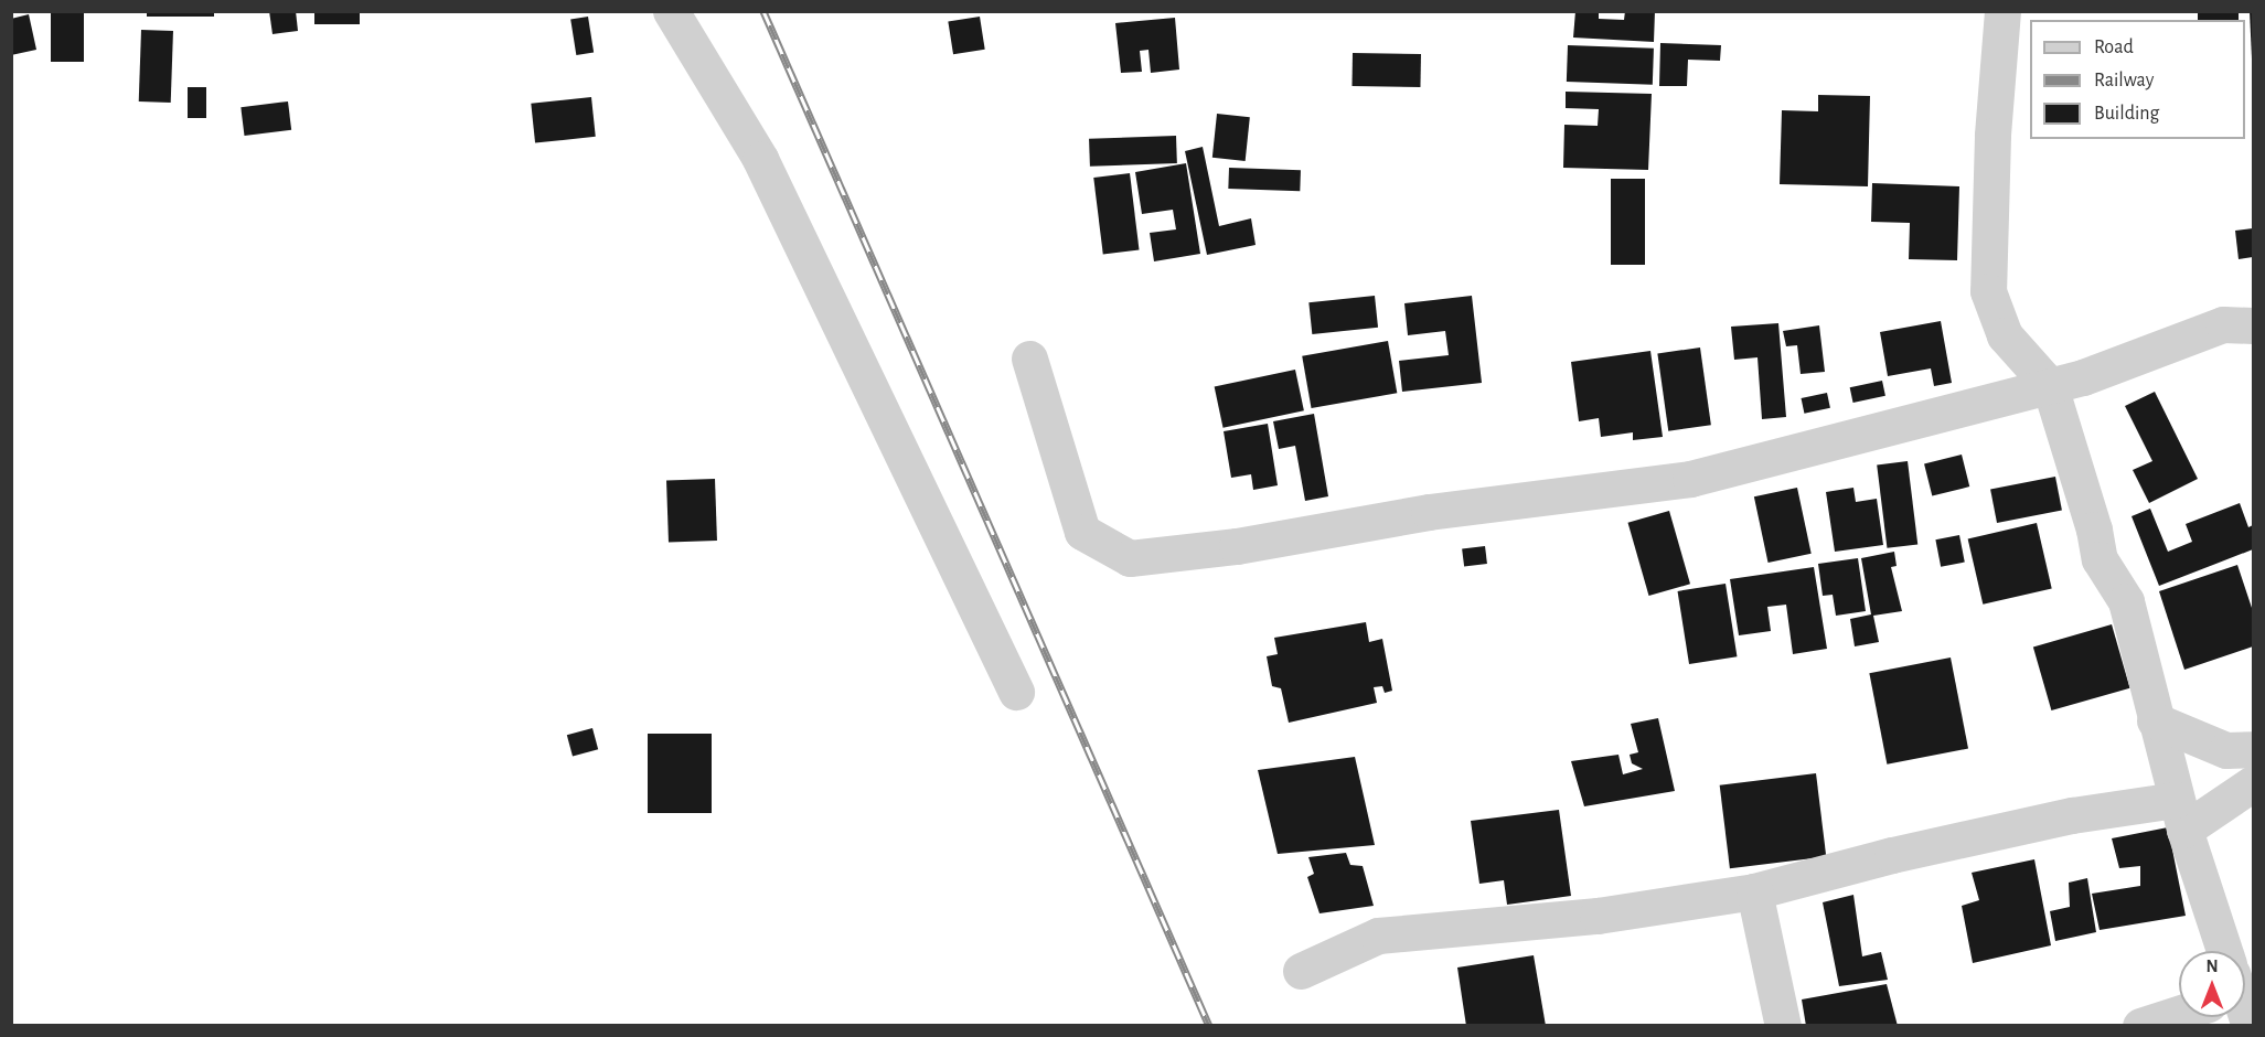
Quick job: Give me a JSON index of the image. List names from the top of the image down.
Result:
{
  "legend": ["Road", "Railway", "Building"],
  "north": "top"
}
